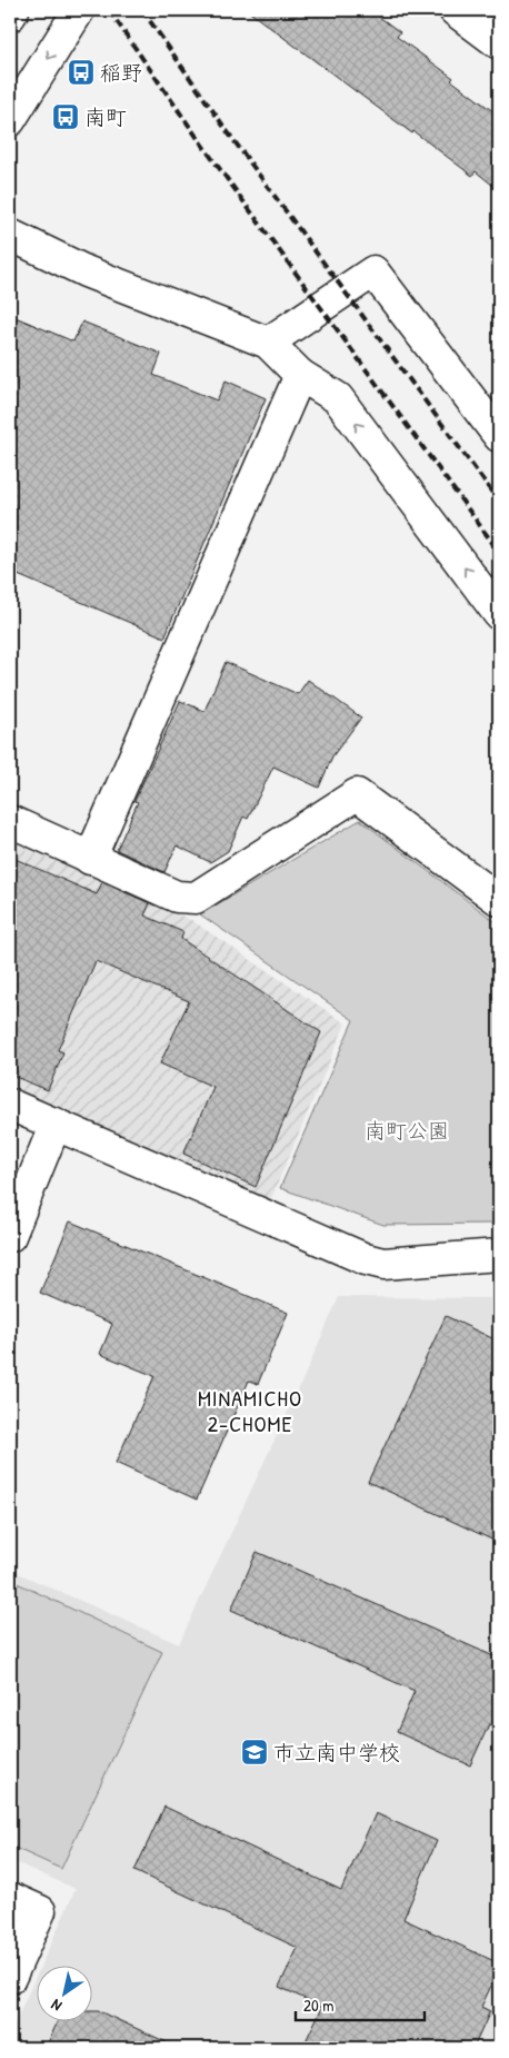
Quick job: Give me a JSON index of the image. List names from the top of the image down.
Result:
{
  "districts": ["MINAMICHO 2-CHOME"],
  "parks": ["南町公園"],
  "places": {
    "bus stop": ["稲野", "南町"],
    "school or university": ["市立南中学校"]
  },
  "scale_bar": "20 m",
  "north": "bottom left"
}
